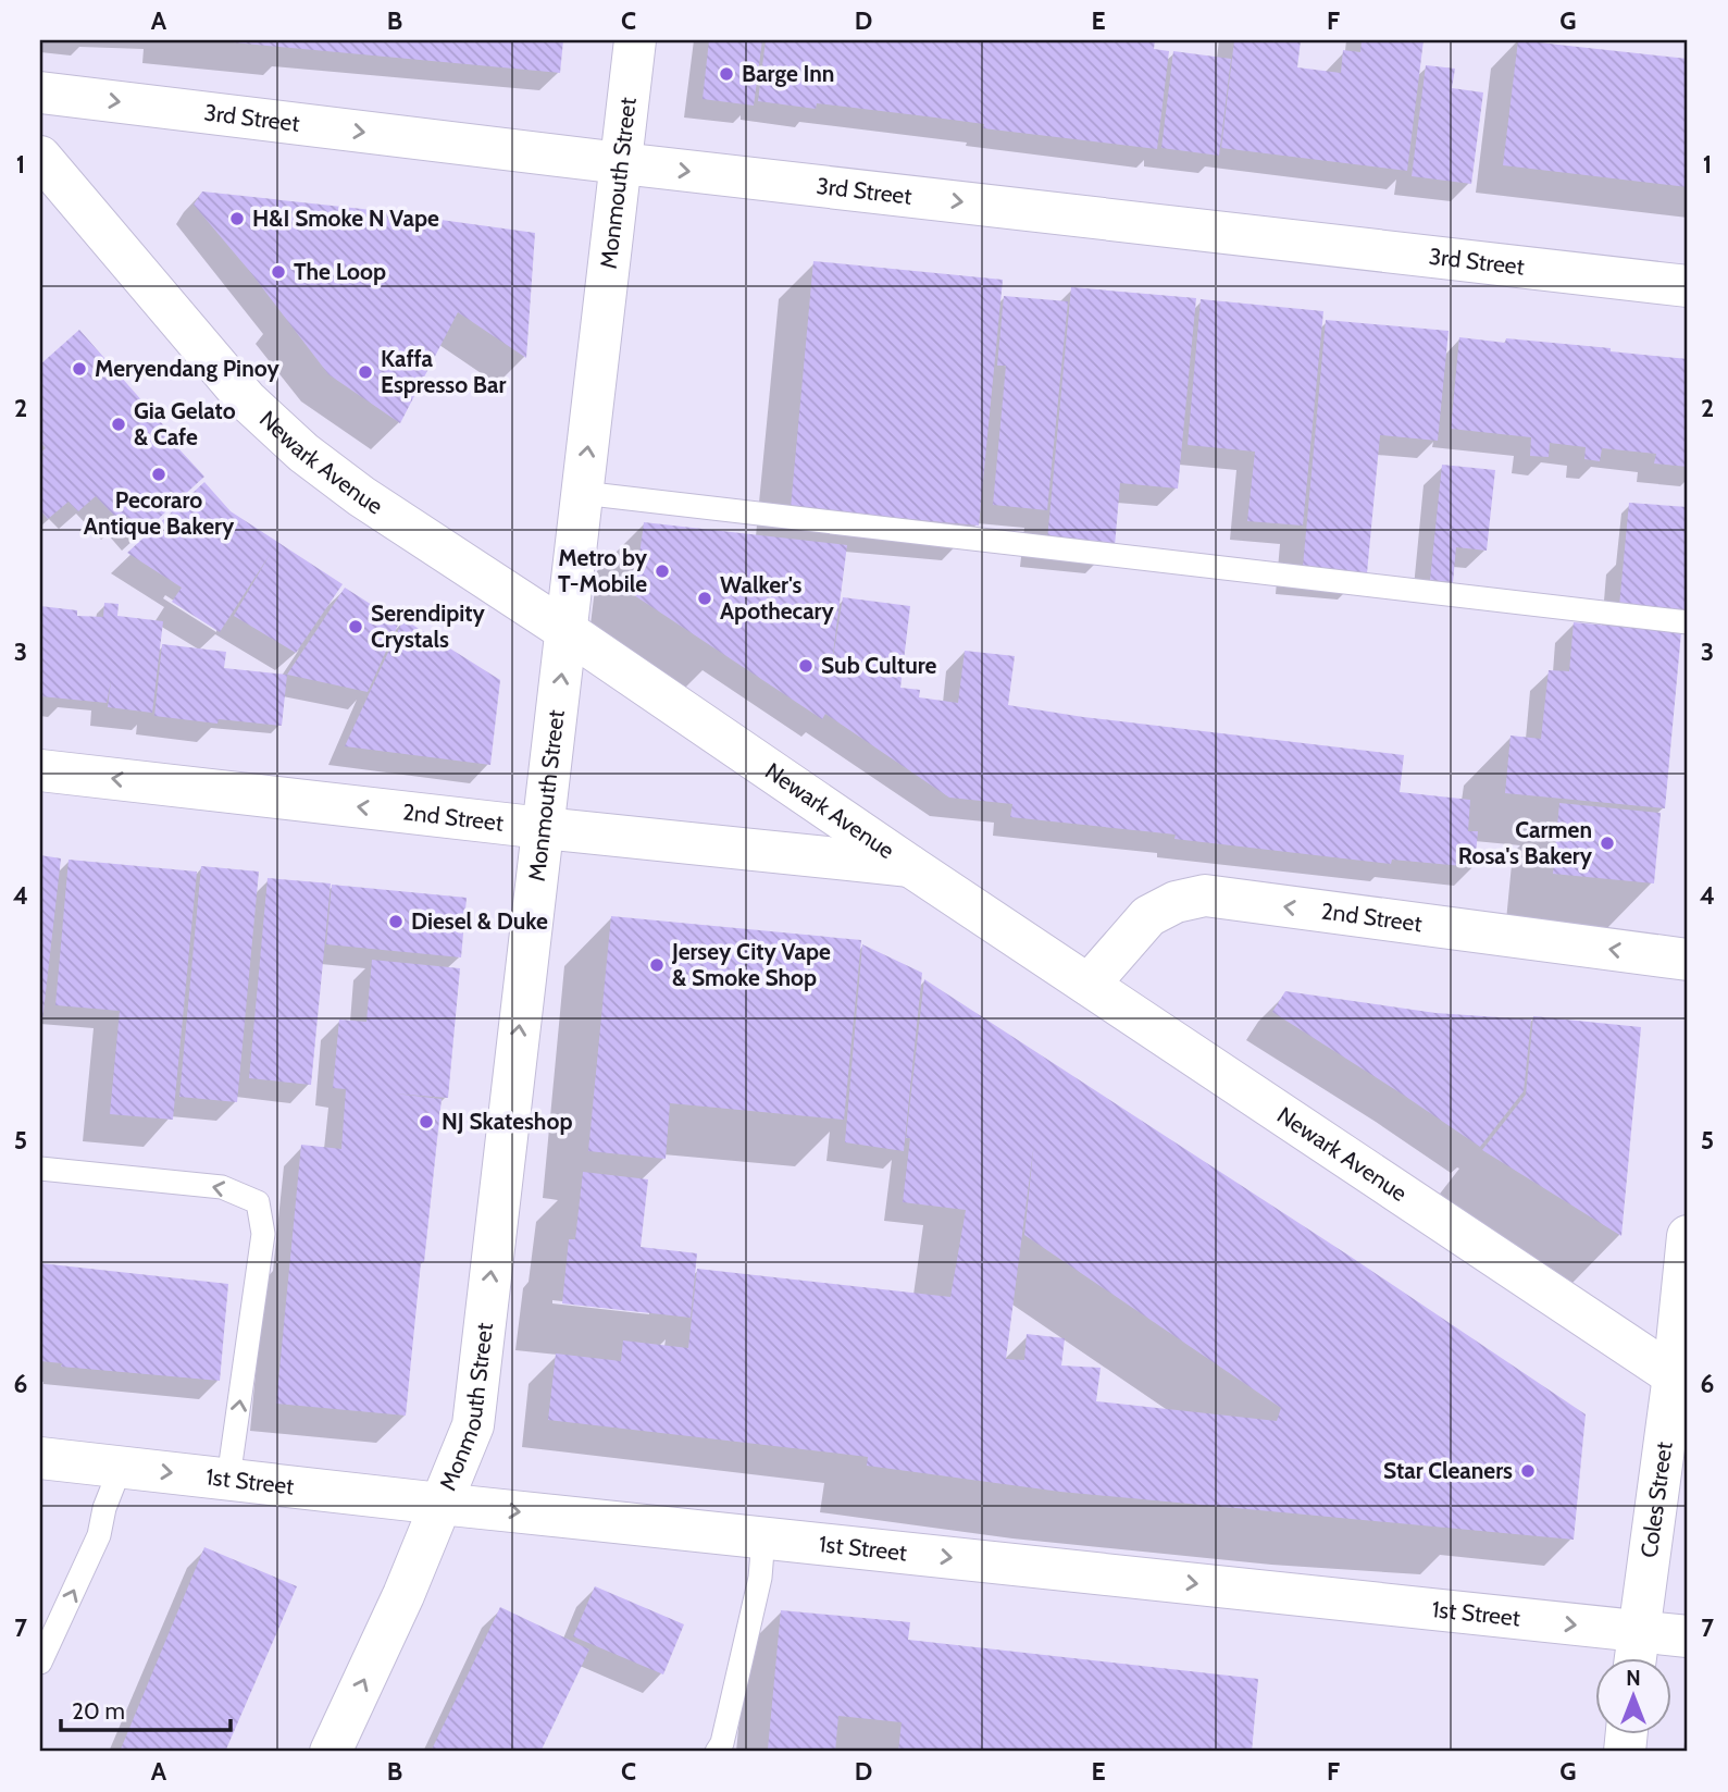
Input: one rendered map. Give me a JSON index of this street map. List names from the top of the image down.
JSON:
{
  "streets": {
    "street": [
      "3rd Street",
      "Monmouth Street",
      "Newark Avenue",
      "2nd Street",
      "1st Street",
      "Coles Street"
    ]
  },
  "crossings": [
    ["3rd Street", "Monmouth Street"],
    ["Monmouth Street", "Newark Avenue"],
    ["Monmouth Street", "2nd Street"],
    ["Monmouth Street", "1st Street"],
    ["Newark Avenue", "2nd Street"],
    ["Newark Avenue", "Coles Street"],
    ["1st Street", "Coles Street"]
  ],
  "one_way": [
    "3rd Street",
    "Monmouth Street",
    "2nd Street",
    "1st Street"
  ],
  "places": [
    "Barge Inn",
    "H&I Smoke N Vape",
    "The Loop",
    "Meryendang Pinoy",
    "Kaffa Espresso Bar",
    "Gia Gelato & Cafe",
    "Pecoraro Antique Bakery",
    "Metro by T-Mobile",
    "Walker's Apothecary",
    "Serendipity Crystals",
    "Sub Culture",
    "Carmen Rosa's Bakery",
    "Diesel & Duke",
    "Jersey City Vape & Smoke Shop",
    "NJ Skateshop",
    "Star Cleaners"
  ],
  "scale_bar": "20 m",
  "north": "top",
  "grid": {
    "columns": [
      "A",
      "B",
      "C",
      "D",
      "E",
      "F",
      "G"
    ],
    "rows": [
      "1",
      "2",
      "3",
      "4",
      "5",
      "6",
      "7"
    ]
  }
}
